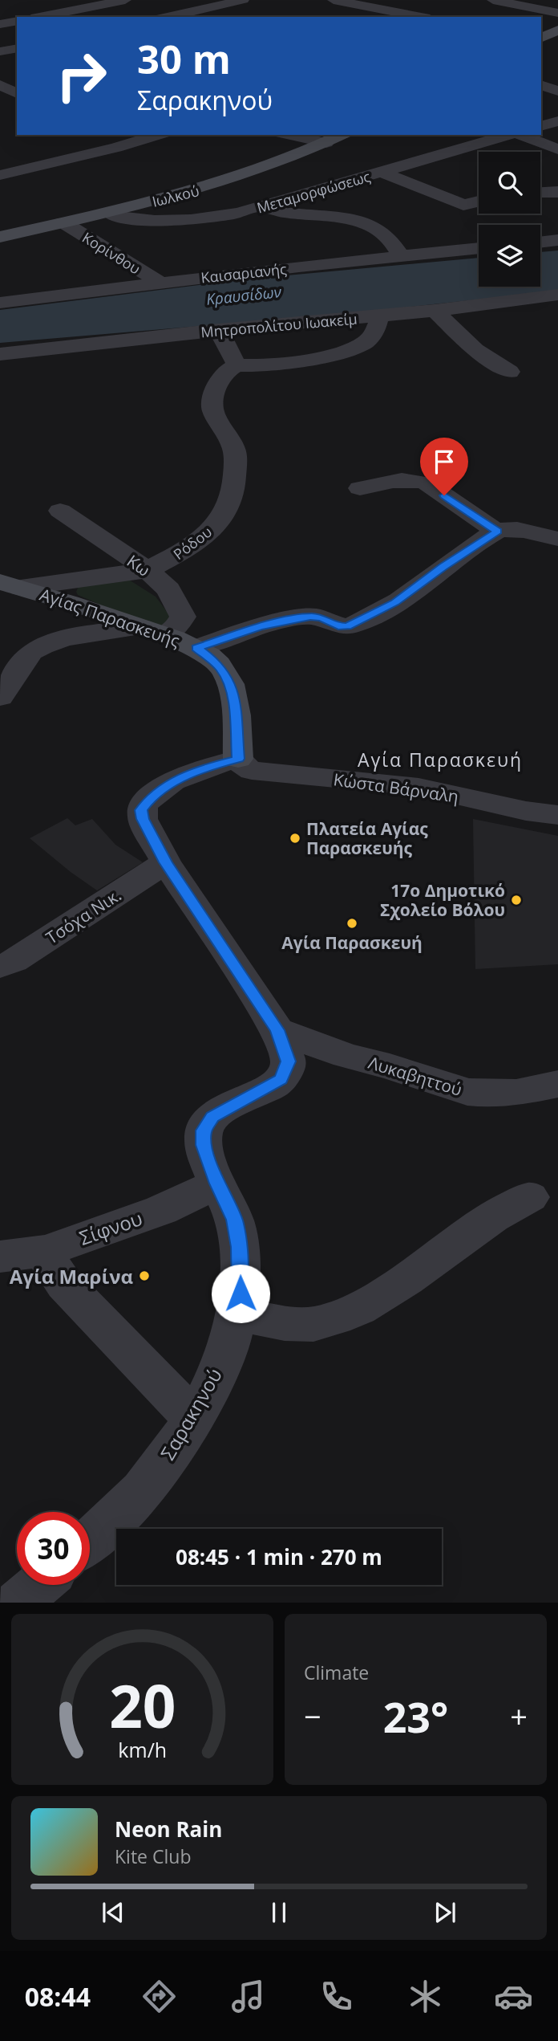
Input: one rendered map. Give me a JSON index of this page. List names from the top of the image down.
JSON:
{
  "streets": {
    "main road": ["Ιωλκού", "Αγίας Παρασκευής"],
    "street": [
      "Μεταμορφώσεως",
      "Κορίνθου",
      "Καισαριανής",
      "Μητροπολίτου Ιωακείμ",
      "Ρόδου",
      "Κω",
      "Κώστα Βάρναλη",
      "Τσόχα Νικ.",
      "Λυκαβηττού",
      "Σίφνου",
      "Σαρακηνού"
    ]
  },
  "crossings": [
    ["Μεταμορφώσεως", "Ιωλκού"],
    ["Ιωλκού", "Κορίνθου"],
    ["Κορίνθου", "Καισαριανής"],
    ["Ρόδου", "Κω"],
    ["Ρόδου", "Αγίας Παρασκευής"],
    ["Κω", "Αγίας Παρασκευής"],
    ["Αγίας Παρασκευής", "Κώστα Βάρναλη"],
    ["Αγίας Παρασκευής", "Σαρακηνού"],
    ["Κώστα Βάρναλη", "Σαρακηνού"],
    ["Τσόχα Νικ.", "Σαρακηνού"],
    ["Λυκαβηττού", "Σαρακηνού"],
    ["Σίφνου", "Σαρακηνού"]
  ],
  "districts": ["Αγία Παρασκευή"],
  "water": ["Κραυσίδων"],
  "places": [
    "Πλατεία Αγίας Παρασκευής",
    "17ο Δημοτικό Σχολείο Βόλου",
    "Αγία Παρασκευή",
    "Αγία Μαρίνα"
  ],
  "page": {
    "turn": ["30 m", "Σαρακηνού"],
    "limit": "30",
    "trip": "08:45 · 1 min · 270 m",
    "tile": "Climate",
    "heat": ["−", "23°", "+"],
    "song": ["Neon Rain", "Kite Club"],
    "tabs": "08:44",
    "gauge": ["20", "km/h"]
  }
}
